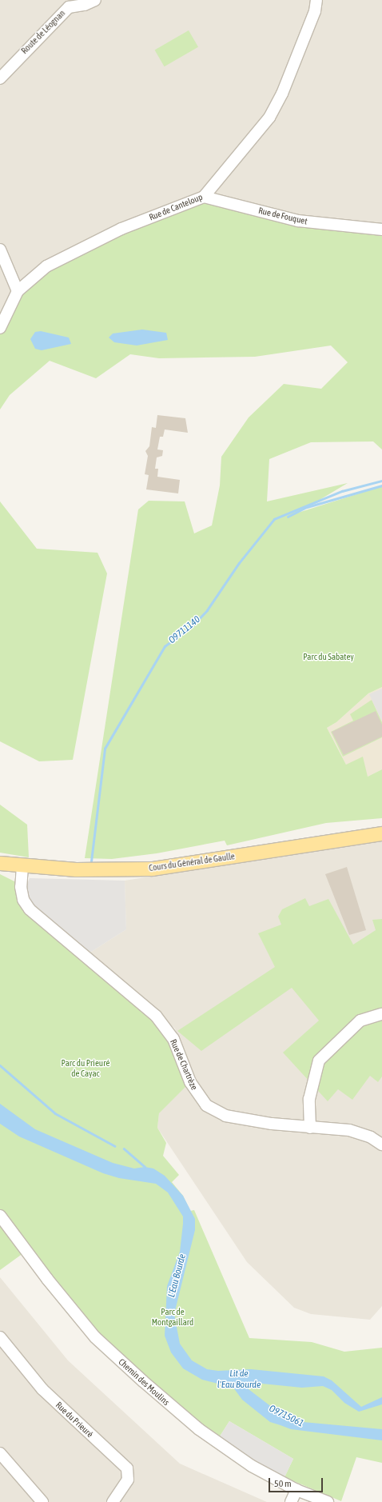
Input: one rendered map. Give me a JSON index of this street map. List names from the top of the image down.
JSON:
{
  "streets": {
    "main road": ["Cours du Général de Gaulle"],
    "street": [
      "Route de Léognan",
      "Rue de Canteloup",
      "Rue de Fouquet",
      "Rue de Chartrèze",
      "Chemin des Moulins",
      "Rue du Prieuré"
    ]
  },
  "crossings": [
    ["Rue de Canteloup", "Rue de Fouquet"],
    ["Cours du Général de Gaulle", "Rue de Chartrèze"]
  ],
  "water": [
    "O9711140",
    "L'Eau Bourde",
    "Lit de l'Eau Bourde",
    "O9715061"
  ],
  "parks": ["Parc du Sabatey", "Parc du Prieuré de Cayac", "Parc de Montgaillard"],
  "scale_bar": "50 m"
}
